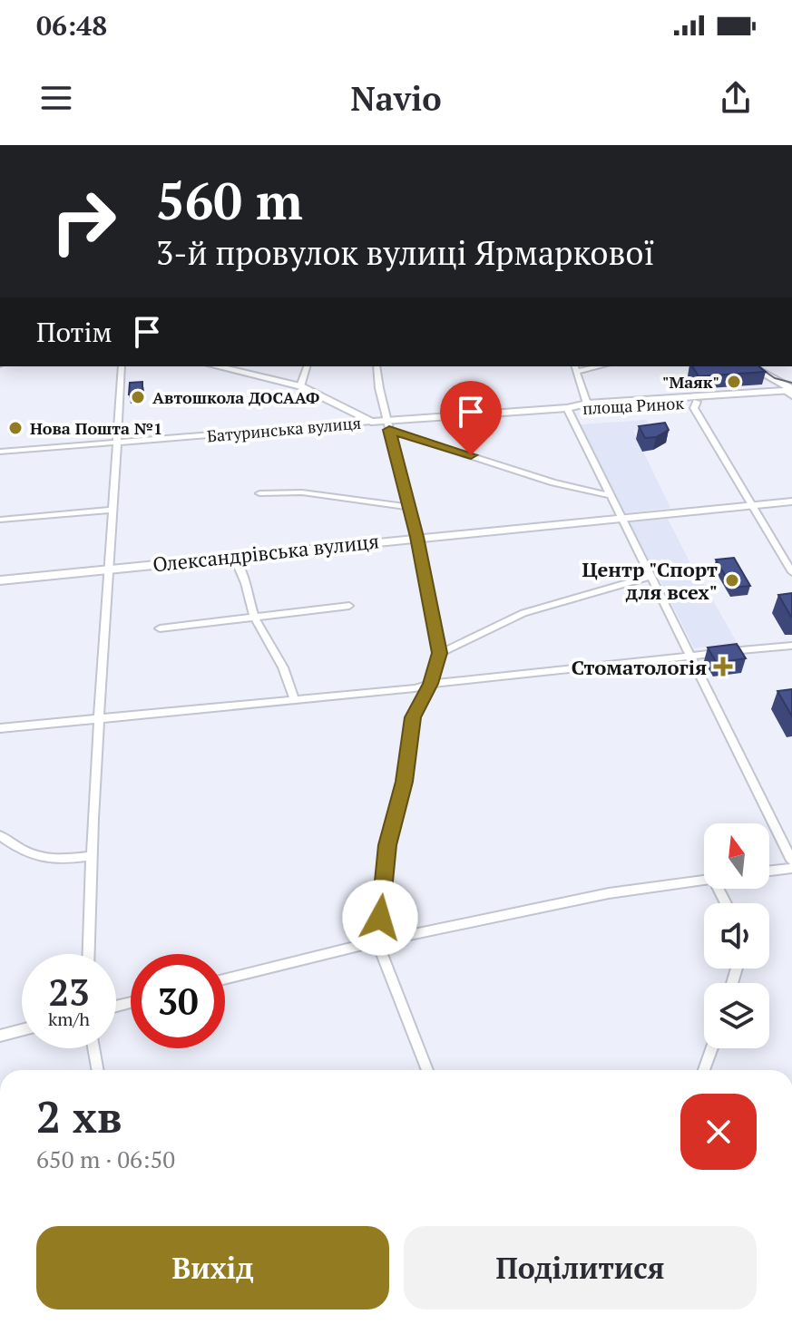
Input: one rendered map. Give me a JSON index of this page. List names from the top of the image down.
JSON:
{
  "streets": {
    "main road": ["площа Ринок", "Батуринська вулиця", "Олександрівська вулиця"]
  },
  "crossings": [
    ["площа Ринок", "Батуринська вулиця"]
  ],
  "places": {
    "other": [
      "\"Маяк\"",
      "Автошкола ДОСААФ",
      "Нова Пошта №1",
      "Центр \"Спорт для всех\""
    ],
    "health": ["Стоматологія"]
  },
  "north": "top",
  "page": {
    "status": "06:48",
    "header": "Navio",
    "turn": ["560 m", "3-й провулок вулиці Ярмаркової"],
    "then": "Потім",
    "speed": "23 km/h",
    "limit": "30",
    "heading": ["2 хв", "650 m · 06:50"],
    "buttons": ["Вихід", "Поділитися"]
  }
}
